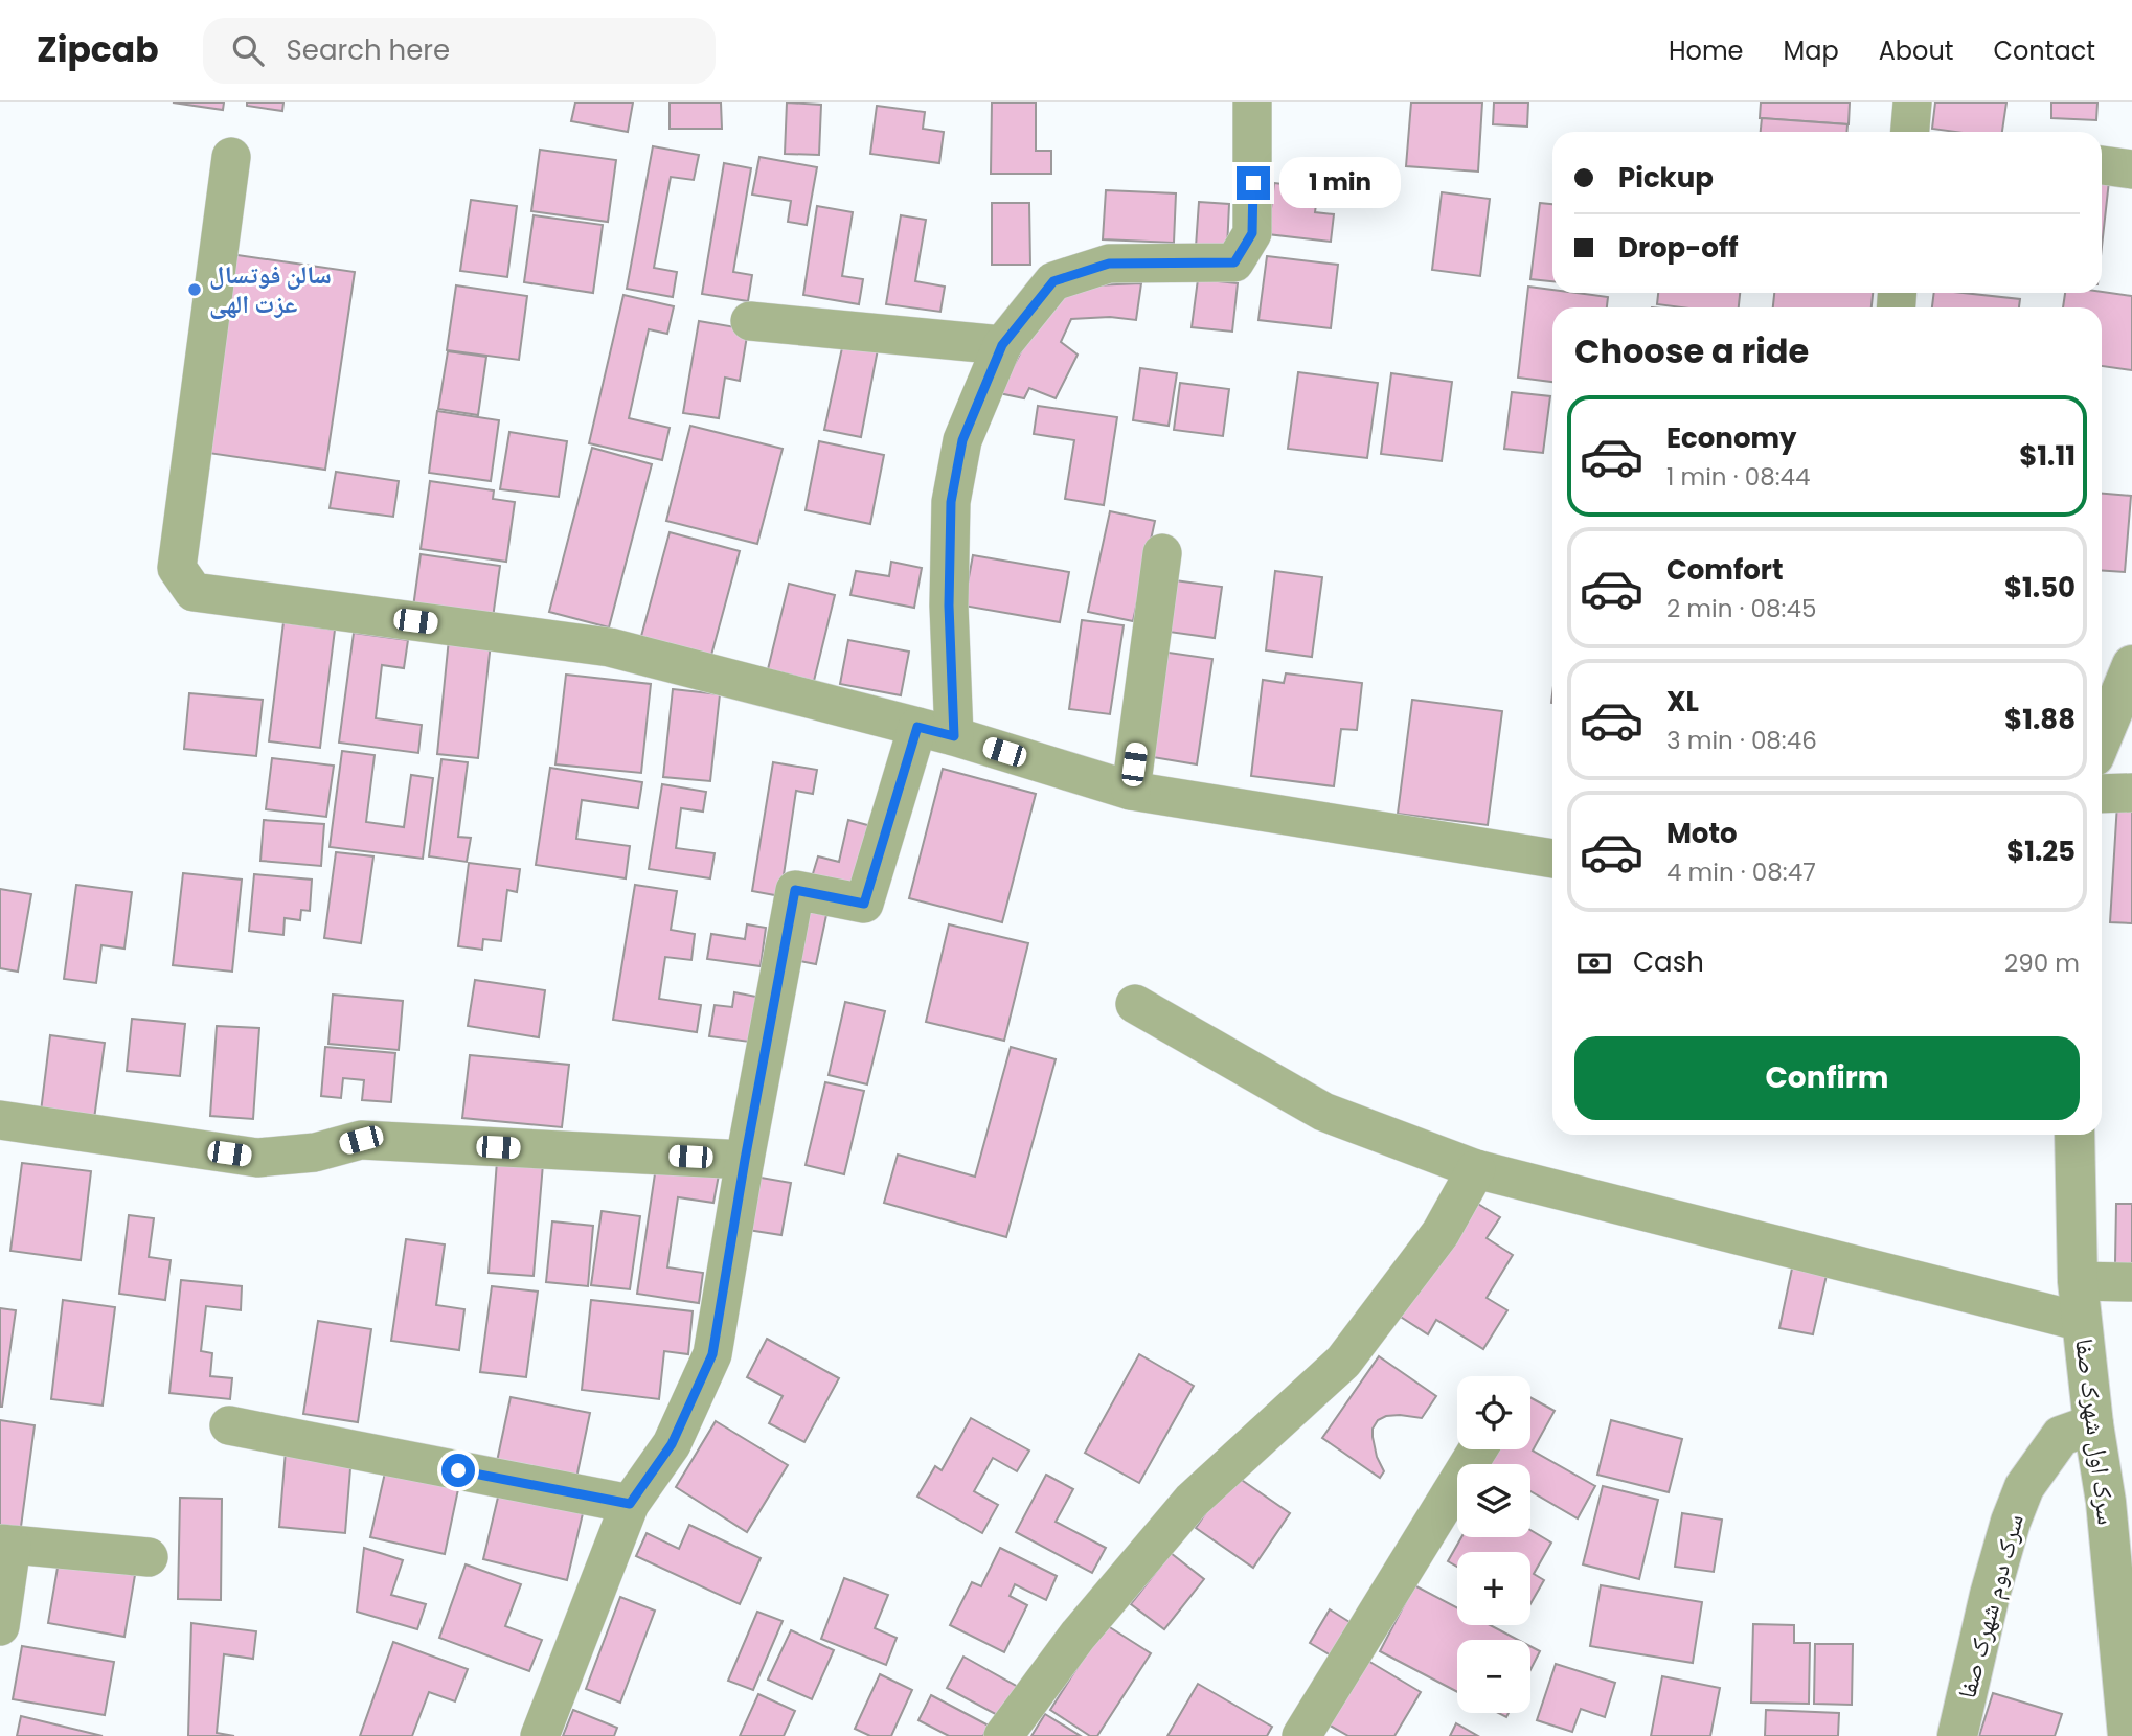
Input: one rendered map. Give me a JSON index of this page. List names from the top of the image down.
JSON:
{
  "streets": {
    "street": ["سرک اول شهرک صفا", "سرک دوم شهرک صفا"]
  },
  "crossings": [
    ["سرک اول شهرک صفا", "سرک دوم شهرک صفا"]
  ],
  "places": ["سالن فوتسال عزت الهی"],
  "page": {
    "header": "Zipcab",
    "search": "Search here",
    "nav": [
      "Home",
      "Map",
      "About",
      "Contact"
    ],
    "banner": ["Pickup", "Drop-off"],
    "bubble": "1 min",
    "heading": "Choose a ride",
    "list": [
      {
        "name": "Economy",
        "note": "1 min · 08:44",
        "value": "$1.11"
      },
      {
        "name": "Comfort",
        "note": "2 min · 08:45",
        "value": "$1.50"
      },
      {
        "name": "XL",
        "note": "3 min · 08:46",
        "value": "$1.88"
      },
      {
        "name": "Moto",
        "note": "4 min · 08:47",
        "value": "$1.25"
      }
    ],
    "pay": ["Cash", "290 m"],
    "buttons": "Confirm",
    "map_buttons": ["+", "−"]
  }
}
